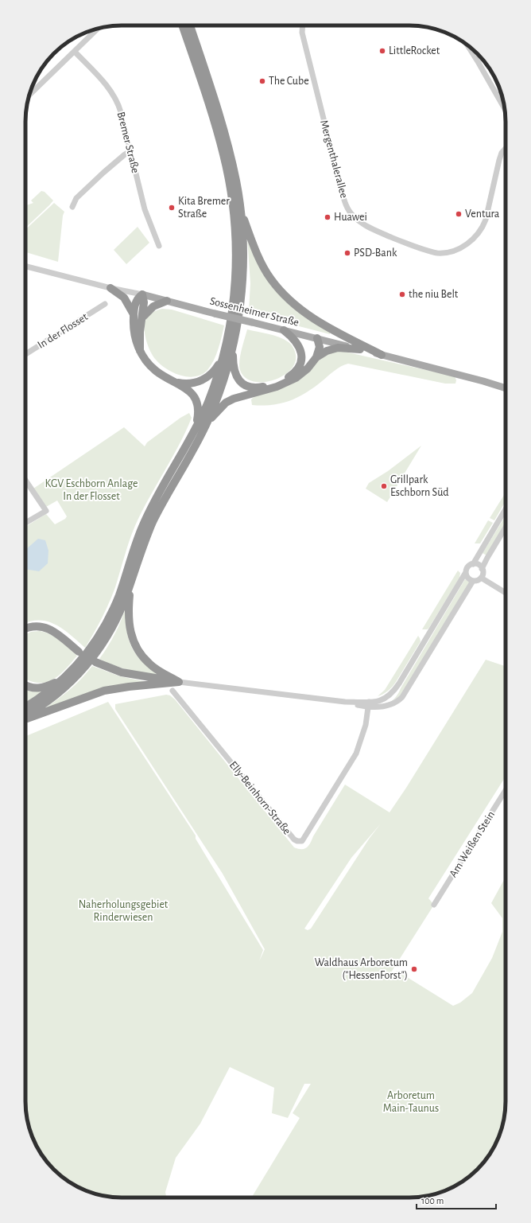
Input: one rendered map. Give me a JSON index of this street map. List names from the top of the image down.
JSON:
{
  "streets": {
    "main road": ["Sossenheimer Straße"],
    "street": [
      "Bremer Straße",
      "Mergenthalerallee",
      "In der Flosset",
      "Elly-Beinhorn-Straße",
      "Am Weißen Stein"
    ]
  },
  "parks": ["KGV Eschborn Anlage In der Flosset", "Naherholungsgebiet Rinderwiesen", "Arboretum Main-Taunus"],
  "places": [
    "LittleRocket",
    "The Cube",
    "Kita Bremer Straße",
    "Ventura",
    "Huawei",
    "PSD-Bank",
    "the niu Belt",
    "Grillpark Eschborn Süd",
    "Waldhaus Arboretum (\"HessenForst\")"
  ],
  "scale_bar": "100 m"
}
